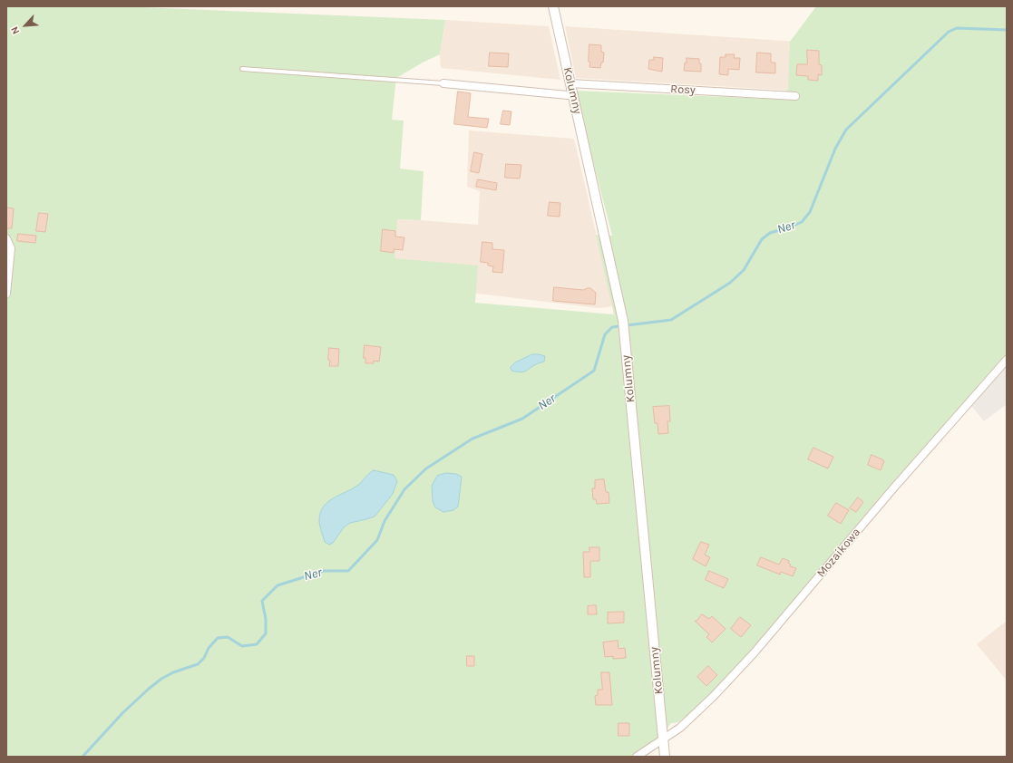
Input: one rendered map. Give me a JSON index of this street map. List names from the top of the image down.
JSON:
{
  "streets": {
    "street": ["Rosy", "Kolumny", "Mozaikowa"]
  },
  "crossings": [
    ["Rosy", "Kolumny"],
    ["Kolumny", "Mozaikowa"]
  ],
  "water": ["Ner"],
  "north": "bottom left"
}
